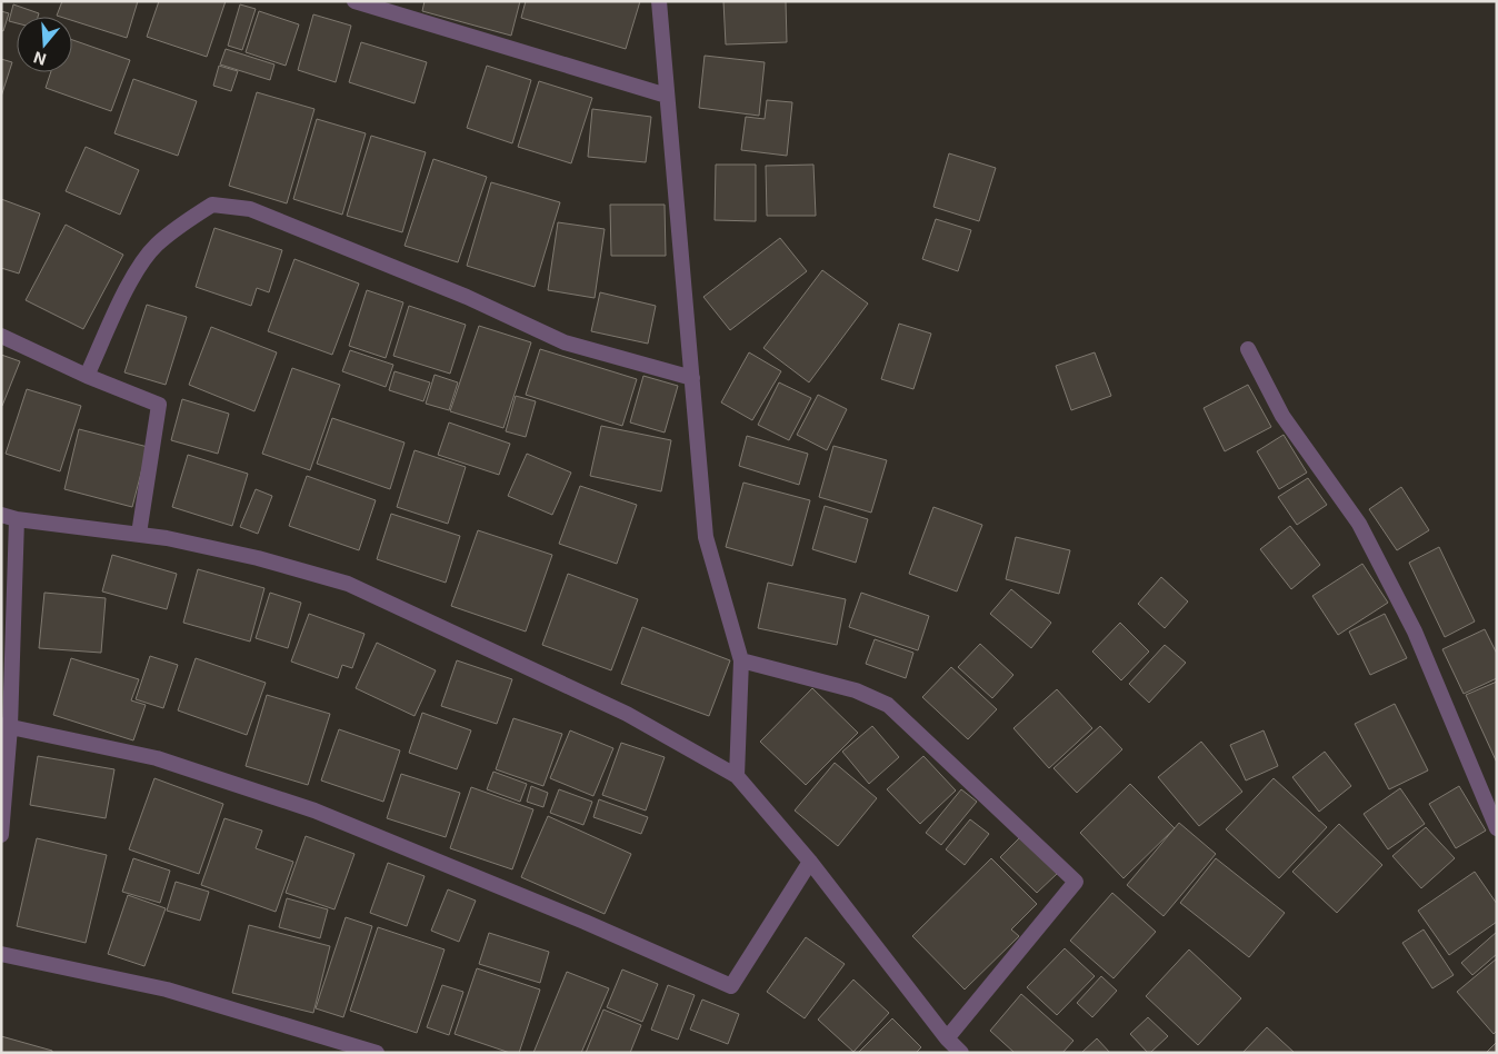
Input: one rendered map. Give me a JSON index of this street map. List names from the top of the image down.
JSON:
{
  "north": "bottom"
}
